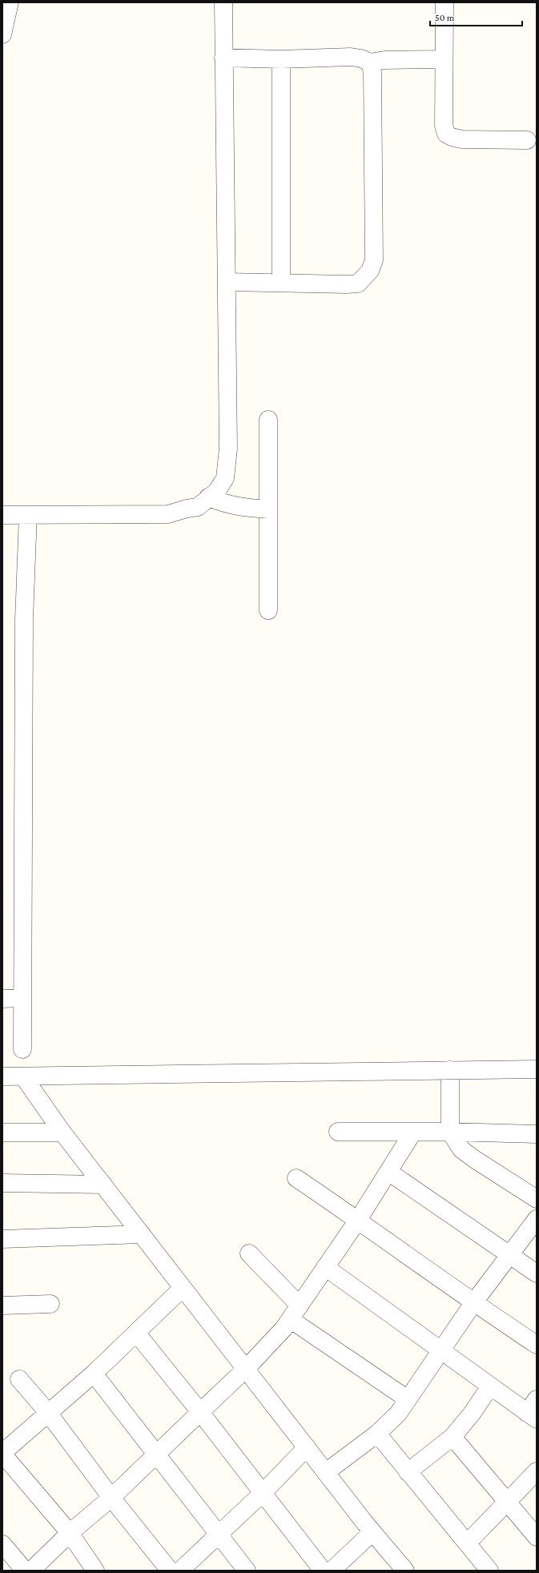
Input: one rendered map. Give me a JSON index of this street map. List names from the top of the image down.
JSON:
{
  "scale_bar": "50 m"
}
